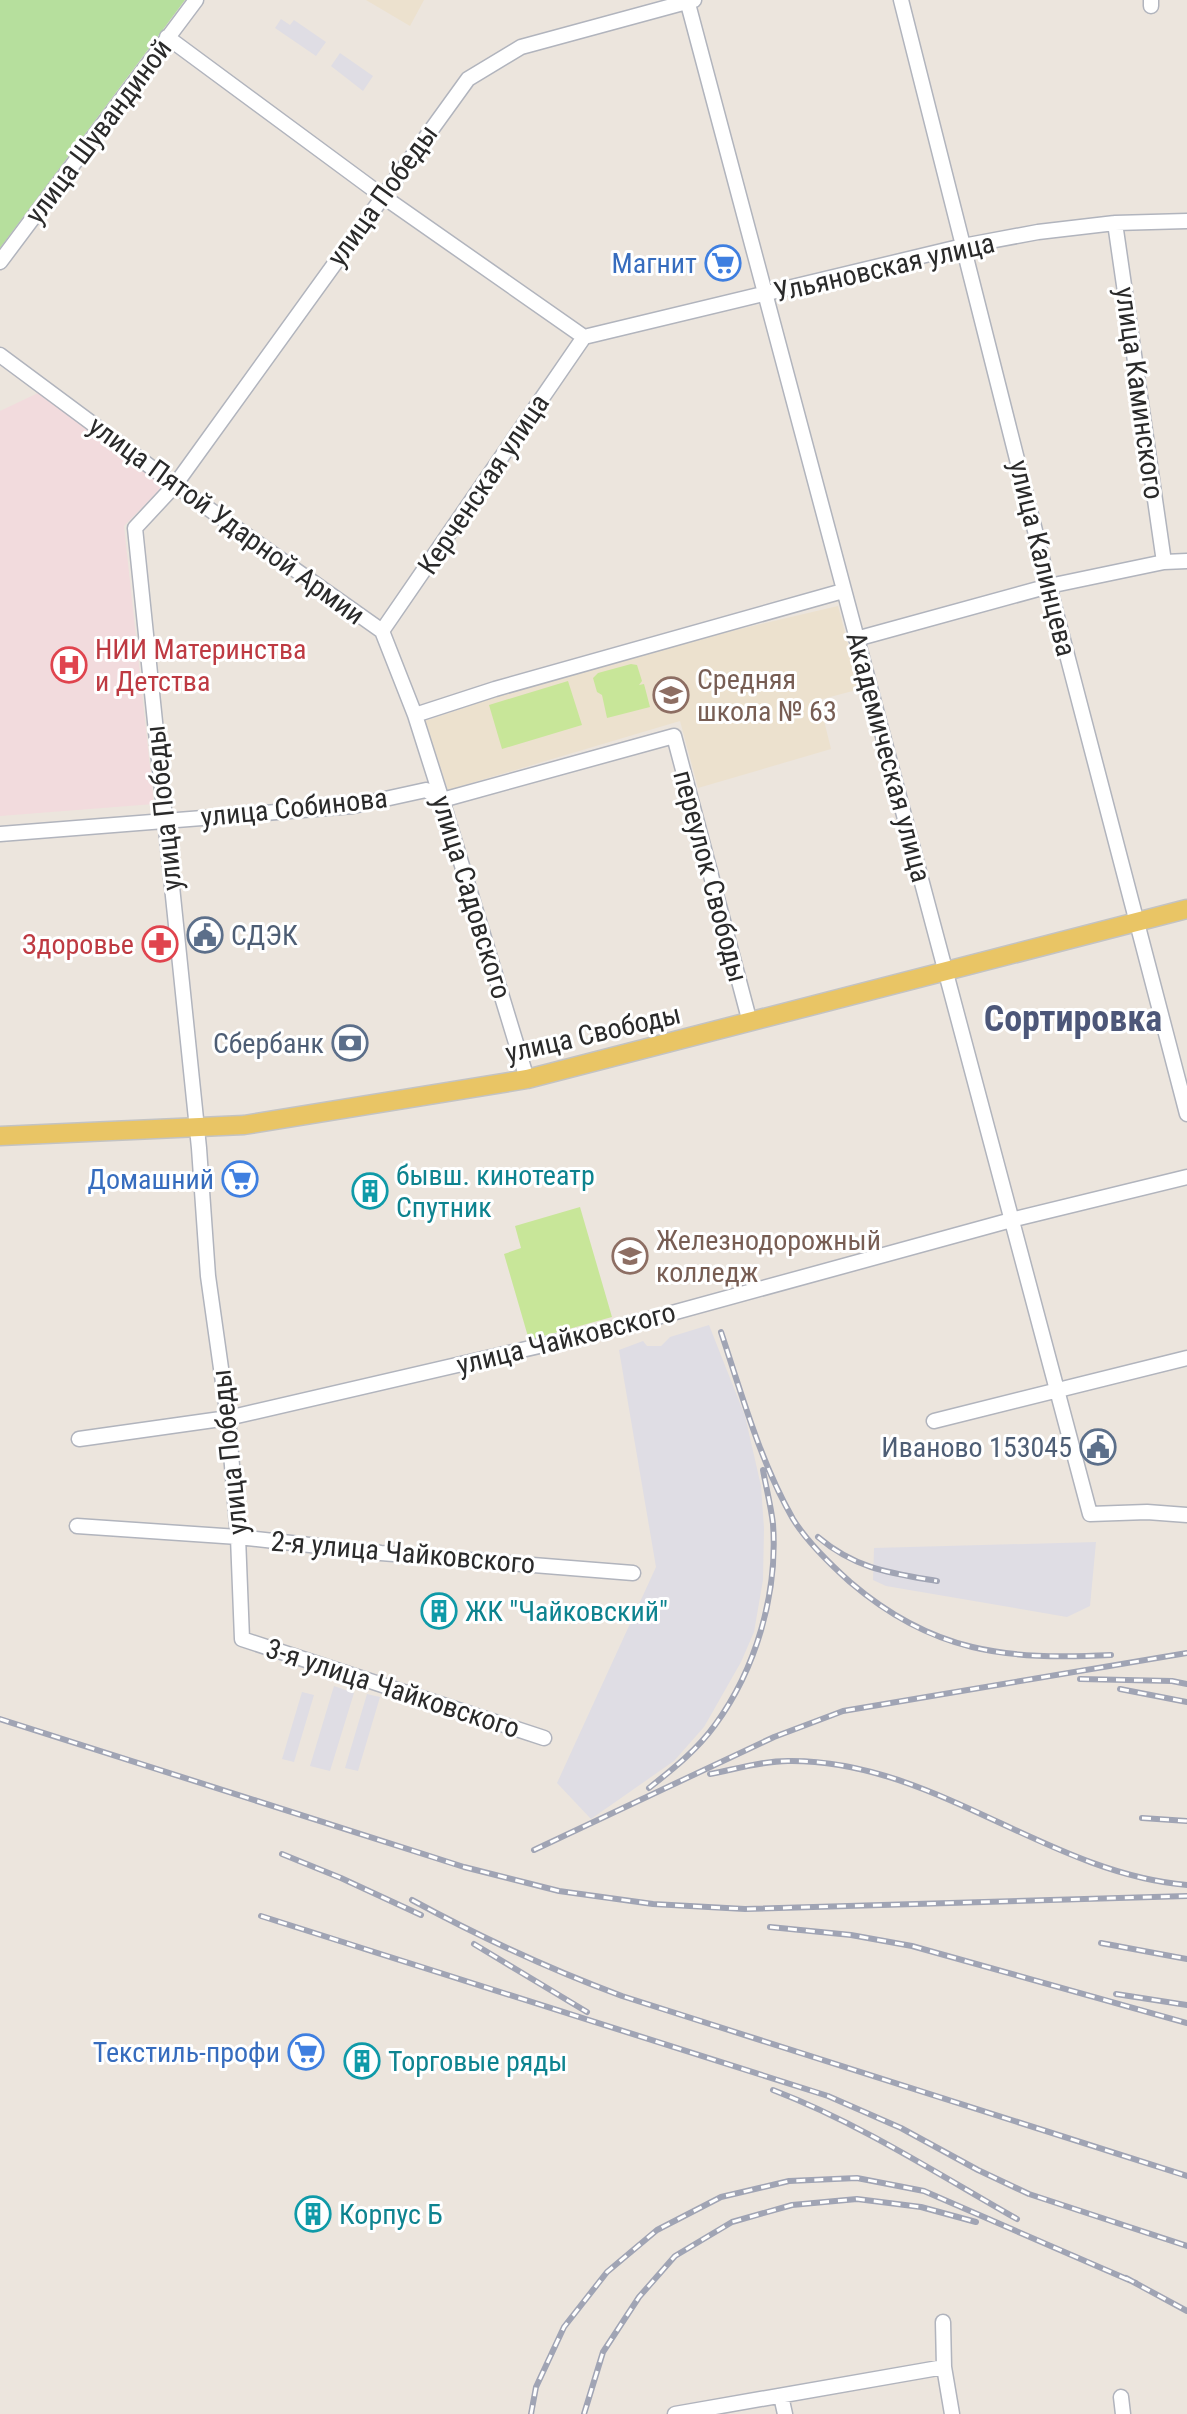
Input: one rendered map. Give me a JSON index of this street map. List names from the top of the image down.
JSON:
{
  "streets": {
    "main road": ["улица Свободы"],
    "street": [
      "улица Шувандиной",
      "улица Победы",
      "Ульяновская улица",
      "улица Каминского",
      "Керченская улица",
      "улица Пятой Ударной Армии",
      "улица Калинцева",
      "Академическая улица",
      "улица Собинова",
      "переулок Свободы",
      "улица Садовского",
      "улица Чайковского",
      "2-я улица Чайковского",
      "3-я улица Чайковского"
    ]
  },
  "crossings": [
    ["улица Победы", "улица Пятой Ударной Армии"],
    ["улица Победы", "Академическая улица"],
    ["улица Победы", "улица Собинова"],
    ["улица Победы", "улица Свободы"],
    ["улица Победы", "улица Чайковского"],
    ["улица Победы", "2-я улица Чайковского"],
    ["улица Победы", "3-я улица Чайковского"],
    ["Ульяновская улица", "улица Каминского"],
    ["Ульяновская улица", "Керченская улица"],
    ["Ульяновская улица", "улица Калинцева"],
    ["Ульяновская улица", "Академическая улица"],
    ["Керченская улица", "улица Пятой Ударной Армии"],
    ["улица Пятой Ударной Армии", "улица Садовского"],
    ["улица Калинцева", "улица Свободы"],
    ["Академическая улица", "улица Свободы"],
    ["Академическая улица", "улица Чайковского"],
    ["улица Собинова", "переулок Свободы"],
    ["улица Собинова", "улица Садовского"],
    ["переулок Свободы", "улица Свободы"],
    ["улица Садовского", "улица Свободы"]
  ],
  "districts": ["Сортировка"],
  "places": {
    "supermarket": ["Магнит", "Домашний", "Текстиль-профи"],
    "hospital": ["НИИ Материнства и Детства"],
    "school or university": ["Средняя школа № 63", "Железнодорожный колледж"],
    "public building": ["СДЭК", "Иваново 153045"],
    "pharmacy": ["Здоровье"],
    "bank": ["Сбербанк"],
    "building": [
      "бывш. кинотеатр Спутник",
      "ЖК \"Чайковский\"",
      "Торговые ряды",
      "Корпус Б"
    ]
  }
}
